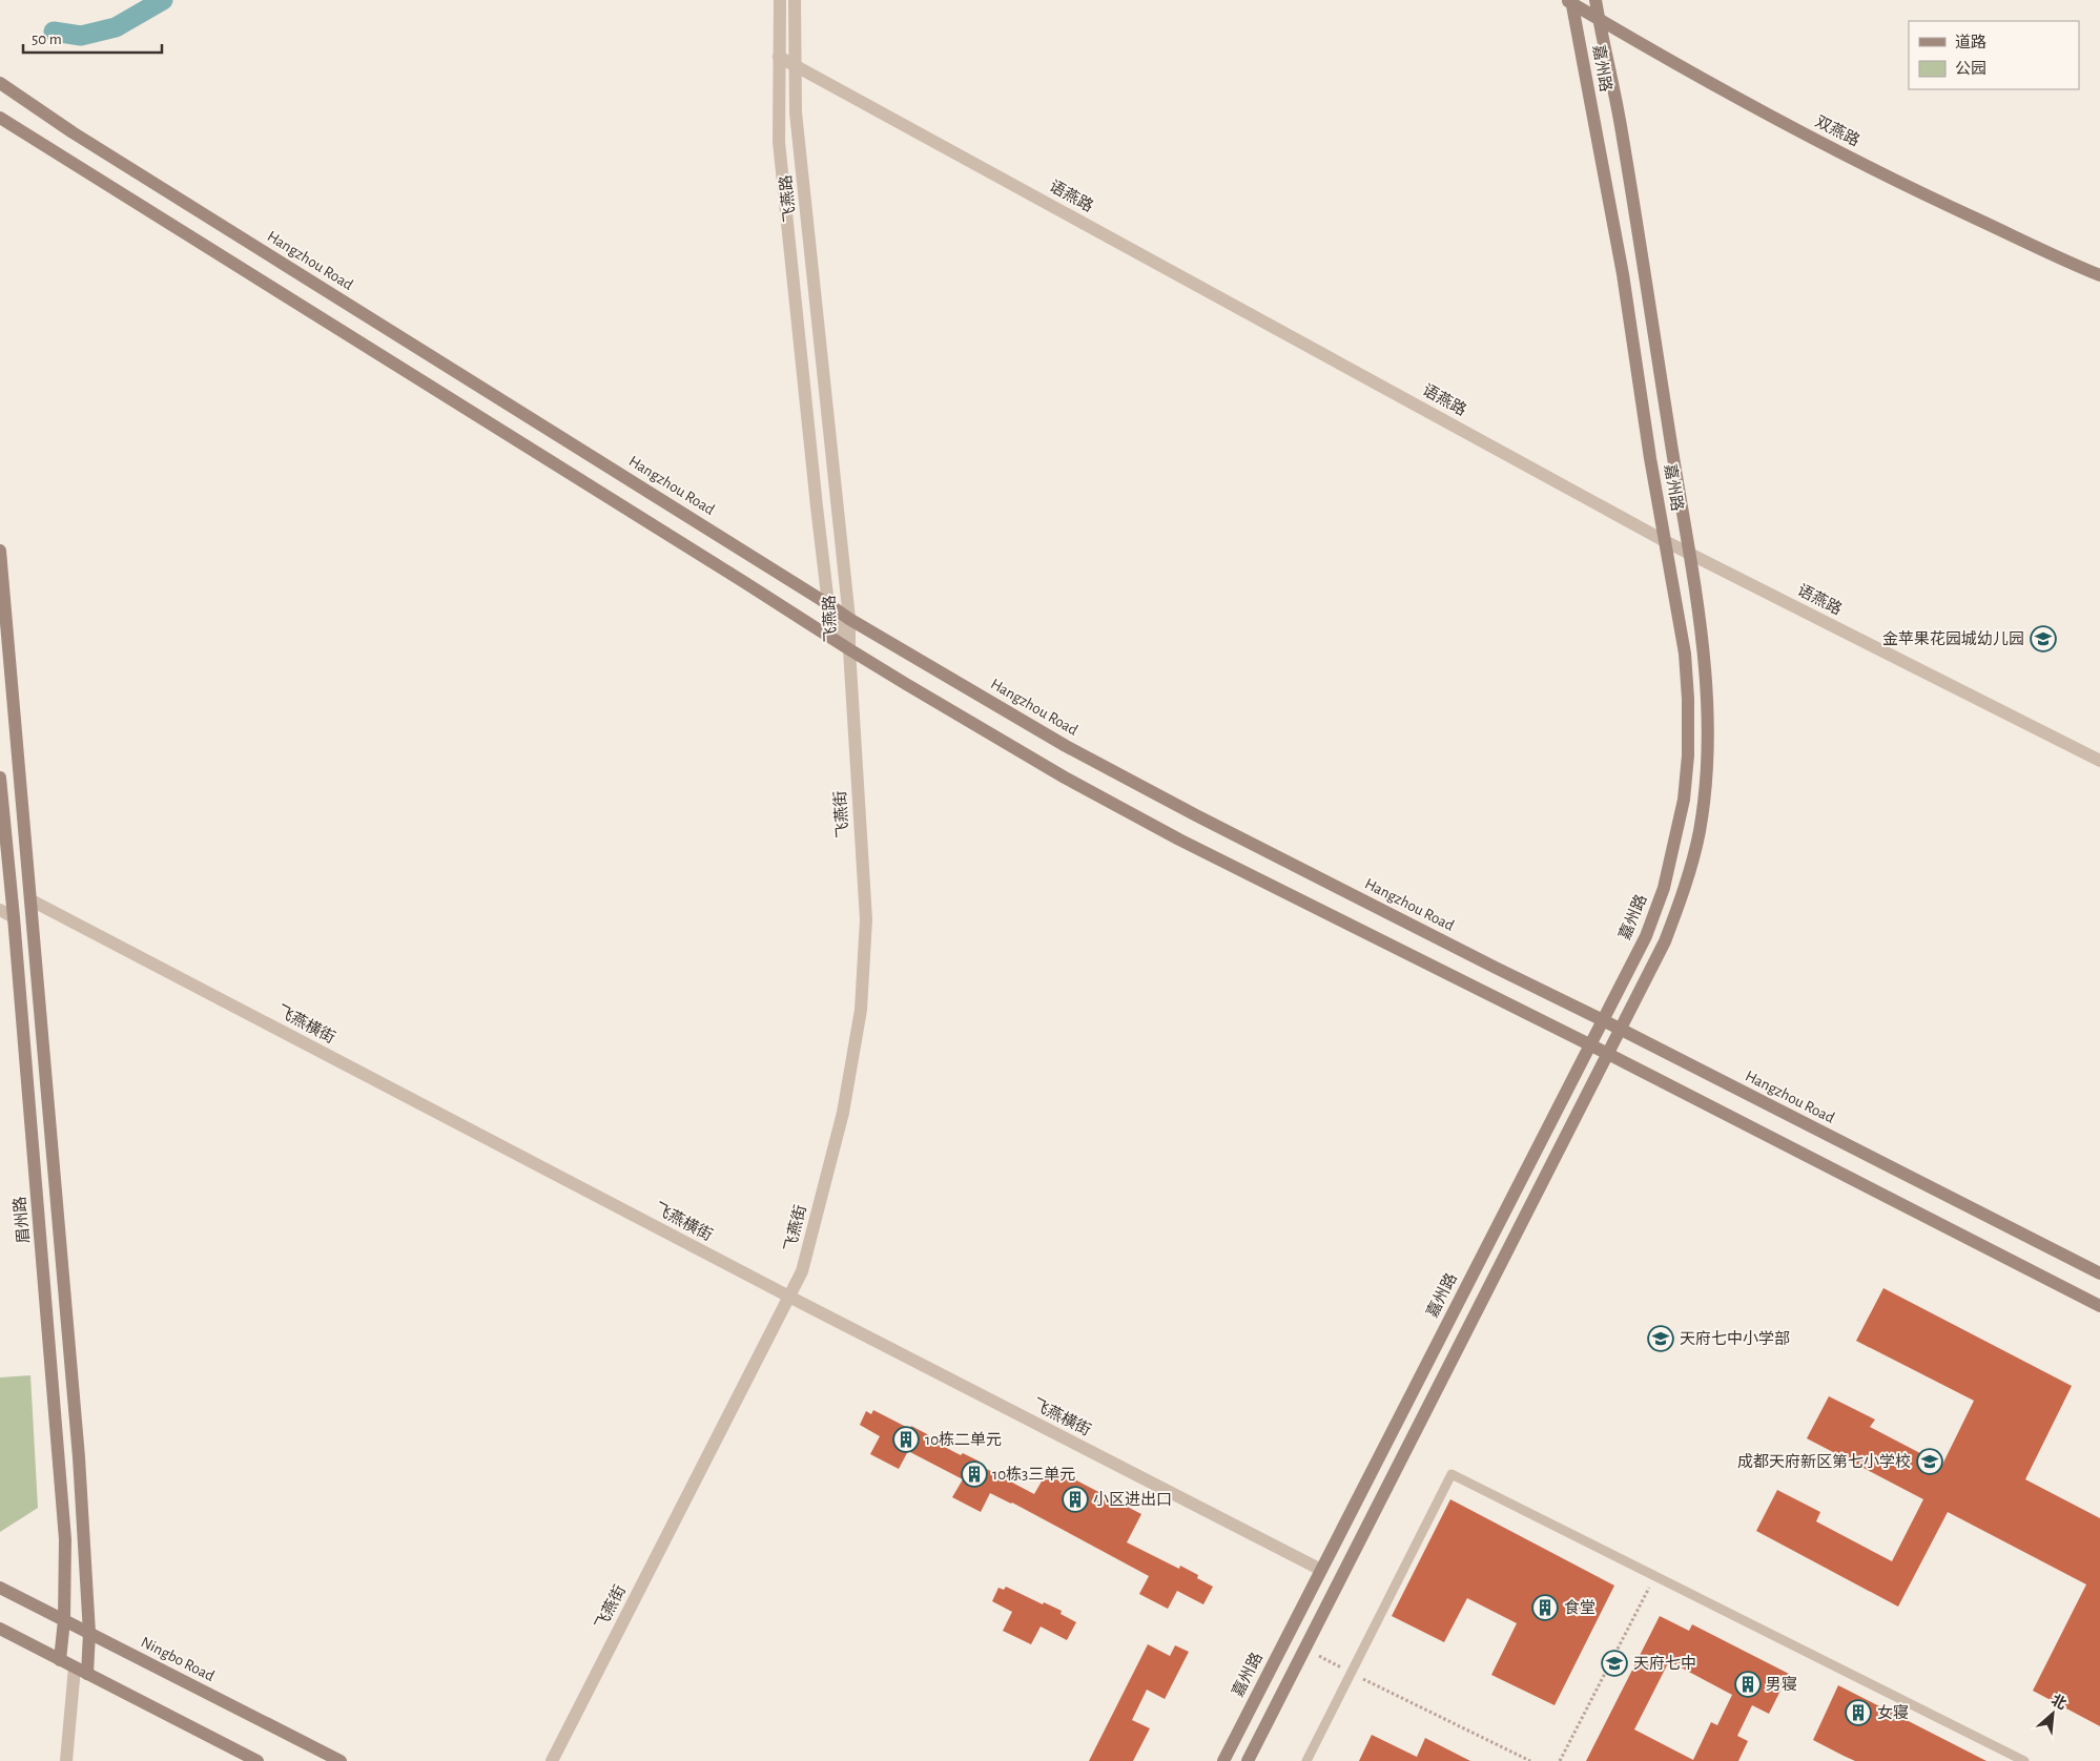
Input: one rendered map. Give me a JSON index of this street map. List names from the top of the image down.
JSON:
{
  "streets": {
    "main road": [
      "嘉州路",
      "双燕路",
      "Hangzhou Road",
      "眉州路",
      "Ningbo Road"
    ],
    "street": [
      "语燕路",
      "飞燕路",
      "飞燕街",
      "飞燕横街"
    ]
  },
  "crossings": [
    ["嘉州路", "双燕路"],
    ["嘉州路", "语燕路"],
    ["嘉州路", "Hangzhou Road"],
    ["嘉州路", "飞燕横街"],
    ["语燕路", "飞燕路"],
    ["飞燕路", "Hangzhou Road"],
    ["飞燕路", "飞燕街"],
    ["飞燕街", "飞燕横街"],
    ["眉州路", "Ningbo Road"]
  ],
  "places": {
    "school or university": [
      "金苹果花园城幼儿园",
      "天府七中小学部",
      "成都天府新区第七小学校",
      "天府七中"
    ],
    "building": [
      "10栋二单元",
      "10栋3三单元",
      "小区进出口",
      "食堂",
      "男寝",
      "女寝"
    ]
  },
  "legend": ["道路", "公园"],
  "scale_bar": "50 m",
  "north": "top right"
}
